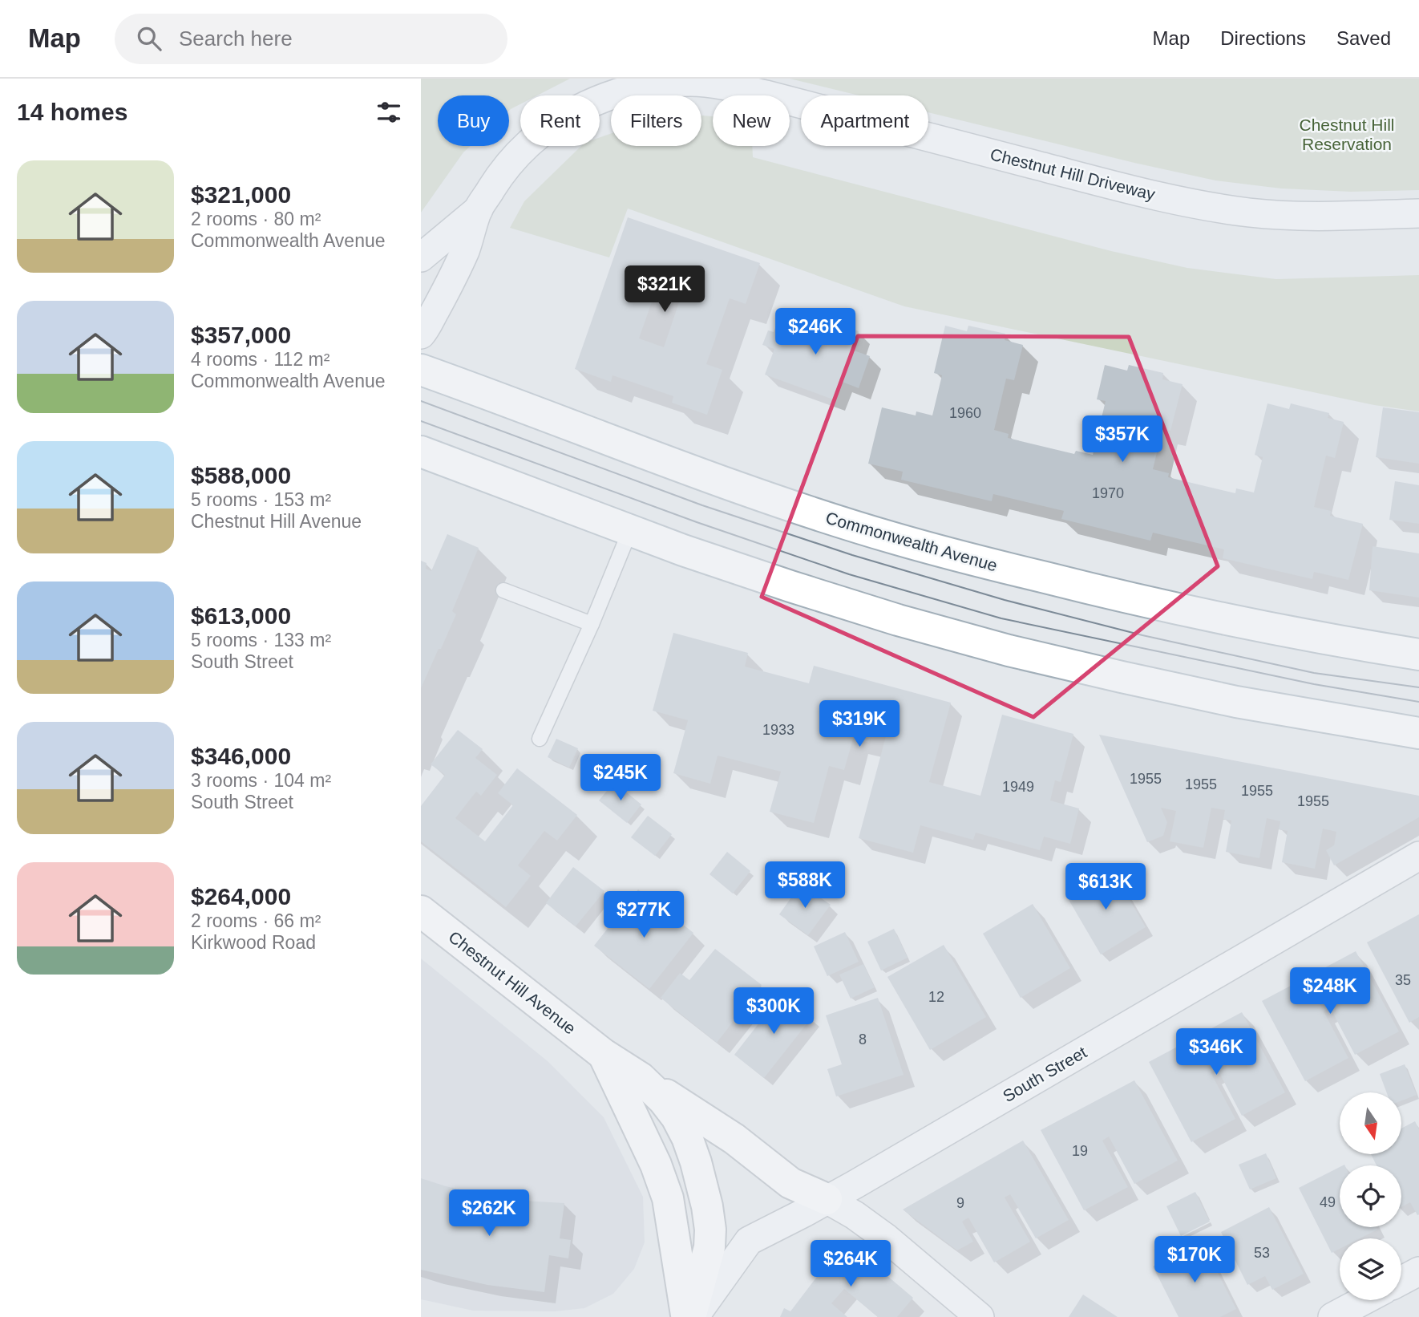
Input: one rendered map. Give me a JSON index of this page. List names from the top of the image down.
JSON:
{
  "streets": {
    "main road": ["Commonwealth Avenue", "Chestnut Hill Avenue"],
    "street": ["Chestnut Hill Driveway", "South Street"]
  },
  "crossings": [
    ["Chestnut Hill Avenue", "South Street"]
  ],
  "parks": ["Chestnut Hill Reservation"],
  "house_numbers": [
    "1960",
    "1970",
    "1933",
    "1955",
    "1955",
    "1949",
    "1955",
    "1955",
    "35",
    "12",
    "8",
    "19",
    "49",
    "9",
    "53"
  ],
  "north": "bottom",
  "page": {
    "header": "Map",
    "search": "Search here",
    "nav": ["Map", "Directions", "Saved"],
    "heading": "14 homes",
    "chip": [
      "Buy",
      "Rent",
      "Filters",
      "New",
      "Apartment"
    ],
    "list": [
      {
        "name": "$321,000",
        "note": "2 rooms · 80 m² · Commonwealth Avenue"
      },
      {
        "name": "$357,000",
        "note": "4 rooms · 112 m² · Commonwealth Avenue"
      },
      {
        "name": "$588,000",
        "note": "5 rooms · 153 m² · Chestnut Hill Avenue"
      },
      {
        "name": "$613,000",
        "note": "5 rooms · 133 m² · South Street"
      },
      {
        "name": "$346,000",
        "note": "3 rooms · 104 m² · South Street"
      },
      {
        "name": "$264,000",
        "note": "2 rooms · 66 m² · Kirkwood Road"
      }
    ],
    "price": [
      "$321K",
      "$246K",
      "$357K",
      "$319K",
      "$245K",
      "$588K",
      "$613K",
      "$277K",
      "$248K",
      "$300K",
      "$346K",
      "$262K",
      "$170K",
      "$264K"
    ]
  }
}
